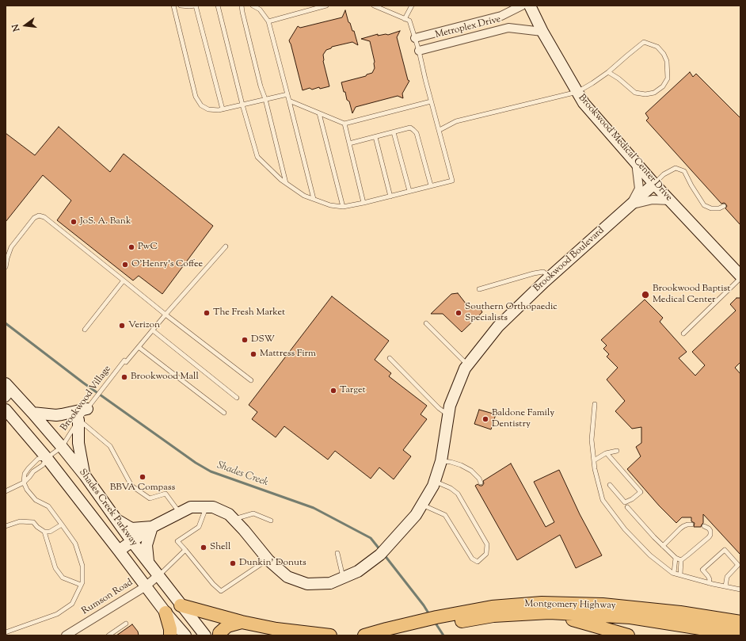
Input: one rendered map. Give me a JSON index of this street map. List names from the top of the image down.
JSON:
{
  "streets": {
    "main road": ["Montgomery Highway"],
    "street": [
      "Metroplex Drive",
      "Brookwood Medical Center Drive",
      "Brookwood Boulevard",
      "Shades Creek Parkway",
      "Rumson Road"
    ],
    "lane": ["Brookwood Village"]
  },
  "crossings": [
    ["Metroplex Drive", "Brookwood Medical Center Drive"],
    ["Brookwood Medical Center Drive", "Brookwood Boulevard"],
    ["Brookwood Boulevard", "Shades Creek Parkway"],
    ["Brookwood Village", "Shades Creek Parkway"],
    ["Shades Creek Parkway", "Rumson Road"]
  ],
  "water": ["Shades Creek"],
  "places": [
    "JoS. A. Bank",
    "PwC",
    "O'Henry's Coffee",
    "Brookwood Baptist Medical Center",
    "The Fresh Market",
    "Southern Orthopaedic Specialists",
    "Verizon",
    "DSW",
    "Mattress Firm",
    "Brookwood Mall",
    "Target",
    "Baldone Family Dentistry",
    "BBVA Compass",
    "Shell",
    "Dunkin' Donuts"
  ],
  "north": "left"
}
